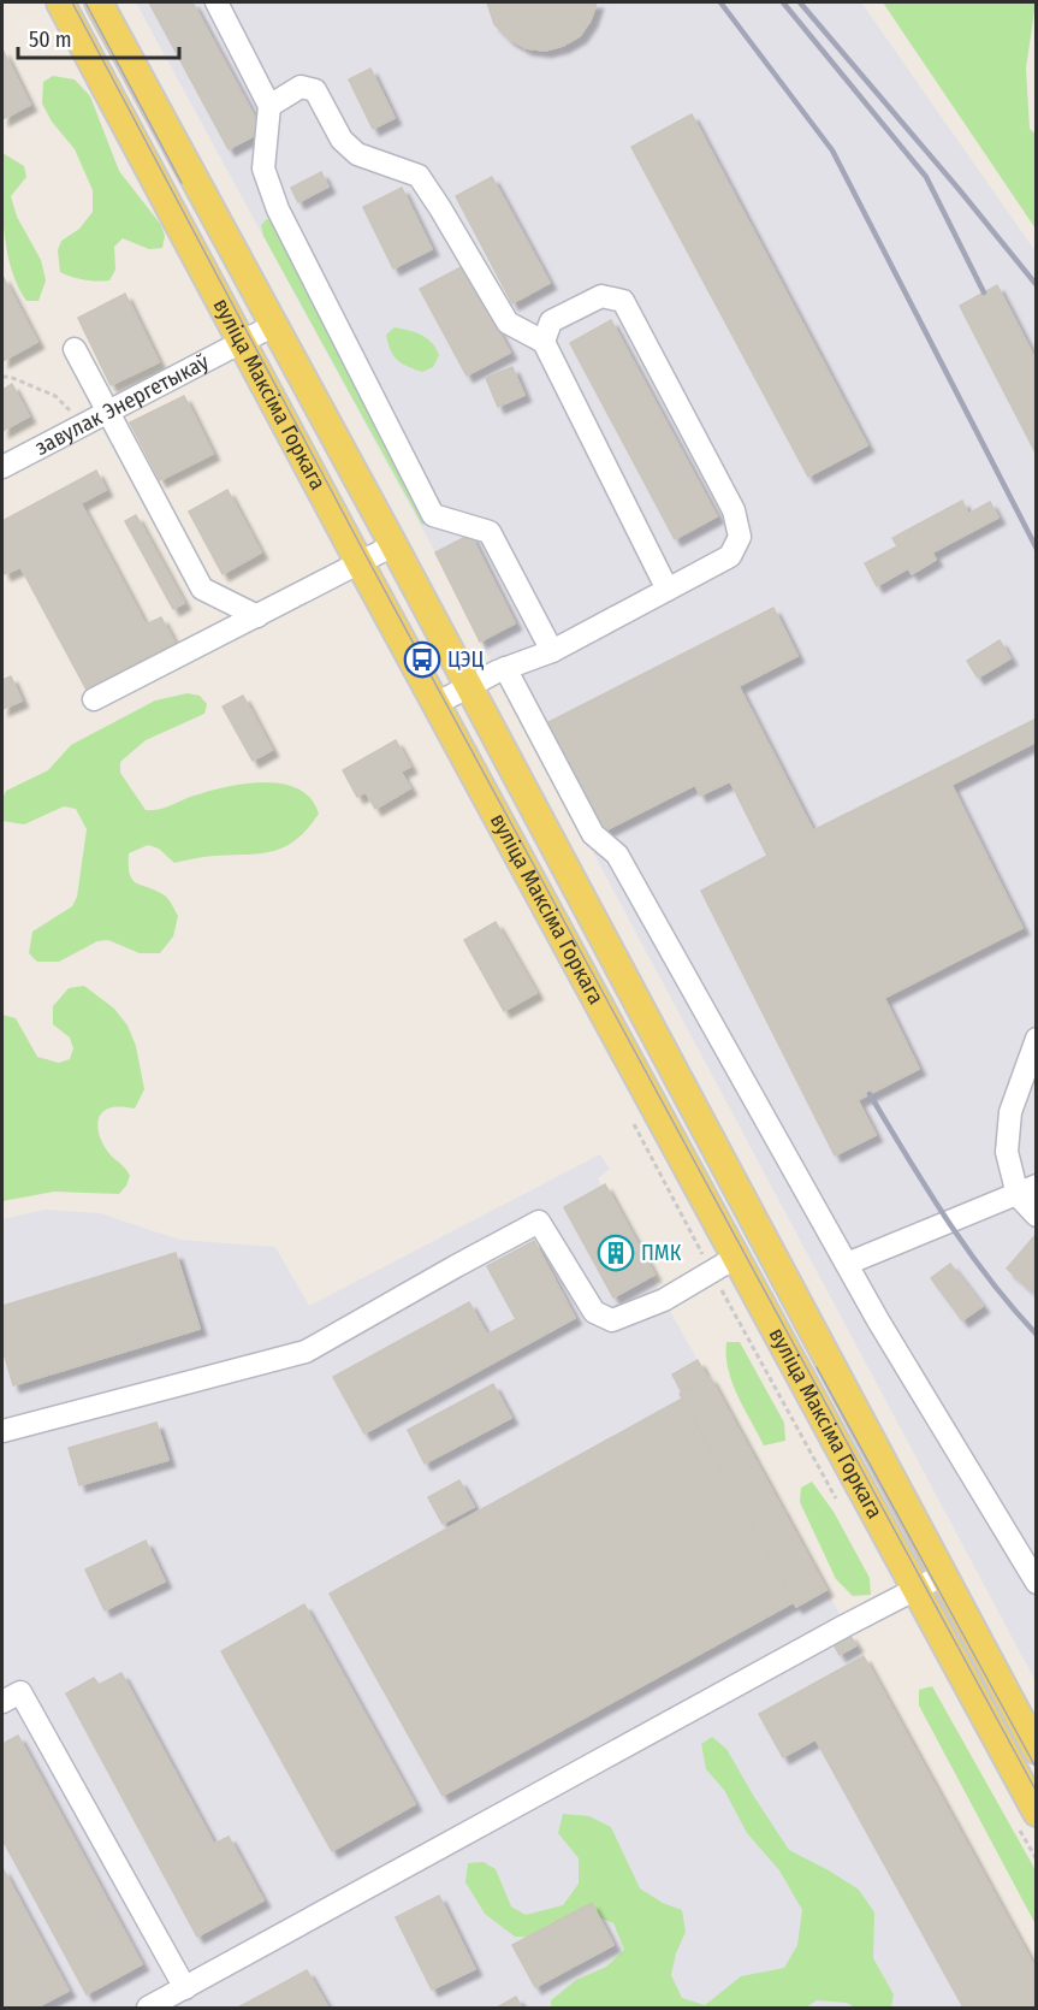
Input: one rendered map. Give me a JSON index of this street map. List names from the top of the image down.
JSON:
{
  "streets": {
    "main road": ["вуліца Максіма Горкага"],
    "street": ["завулак Энергетыкаў"]
  },
  "crossings": [
    ["вуліца Максіма Горкага", "завулак Энергетыкаў"]
  ],
  "places": {
    "bus stop": ["ЦЭЦ"],
    "building": ["ПМК"]
  },
  "scale_bar": "50 m"
}
